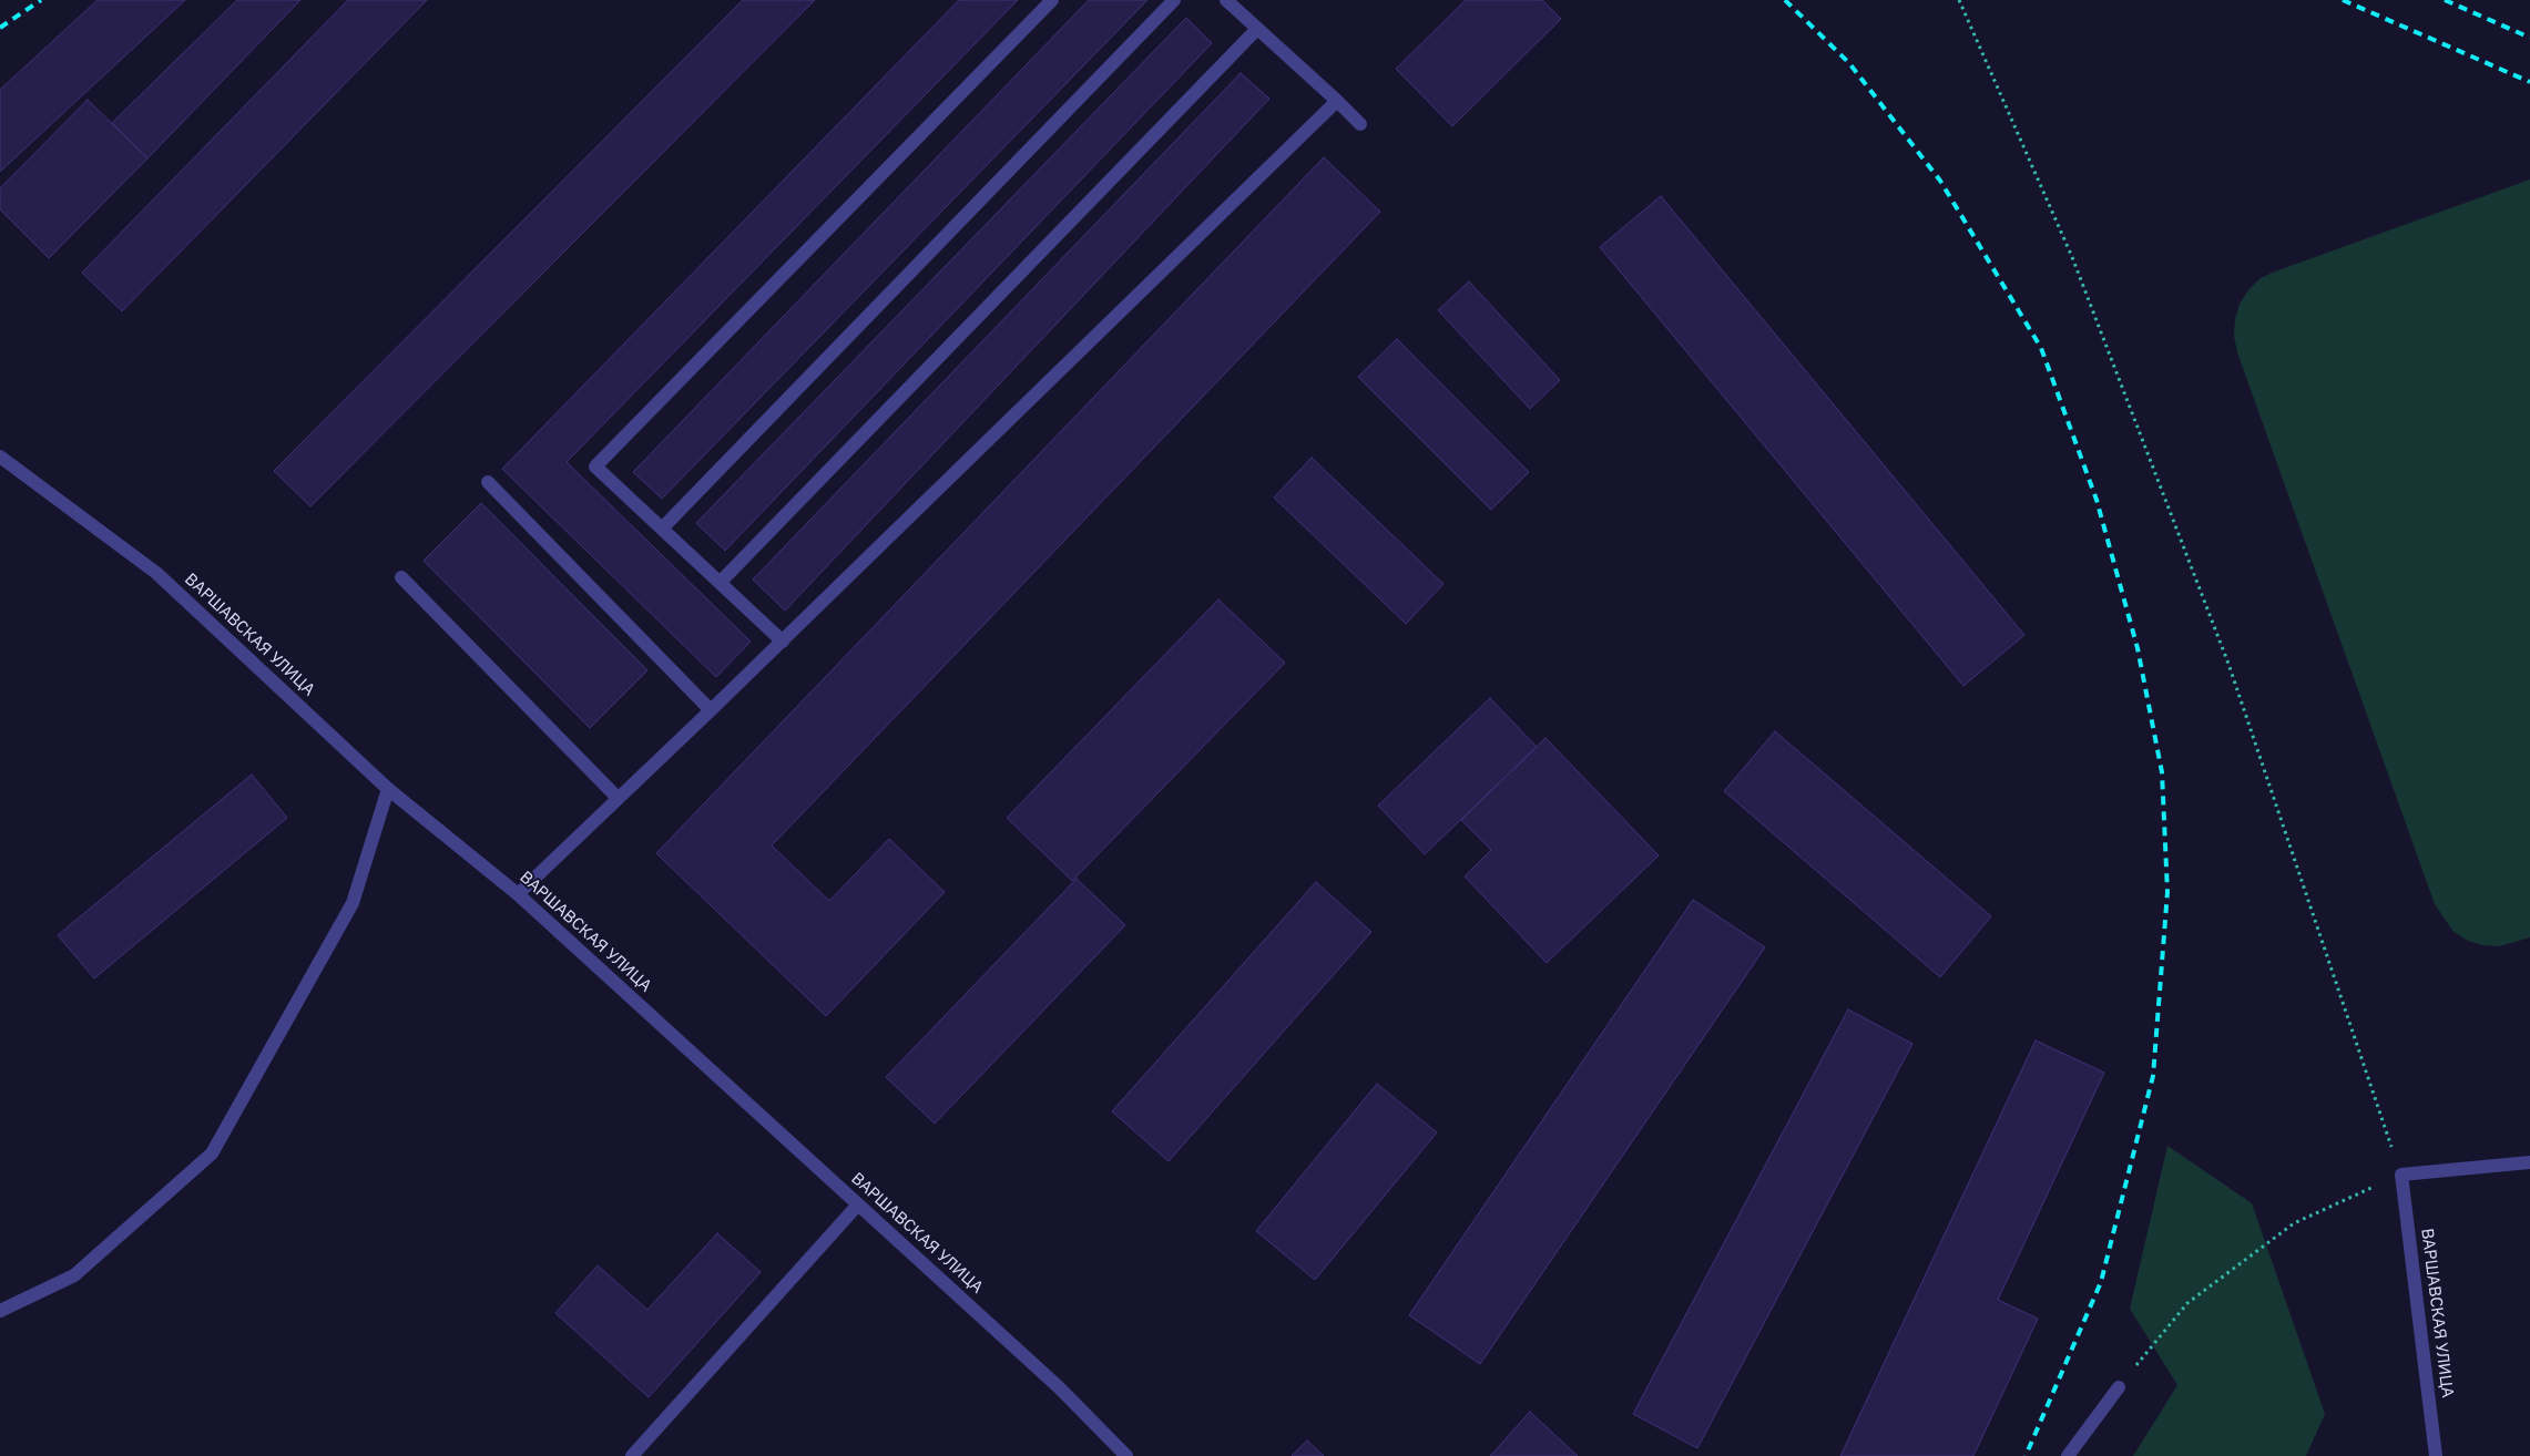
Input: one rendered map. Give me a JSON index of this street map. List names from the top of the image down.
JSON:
{
  "streets": {
    "street": ["ВАРШАВСКАЯ УЛИЦА"]
  }
}
